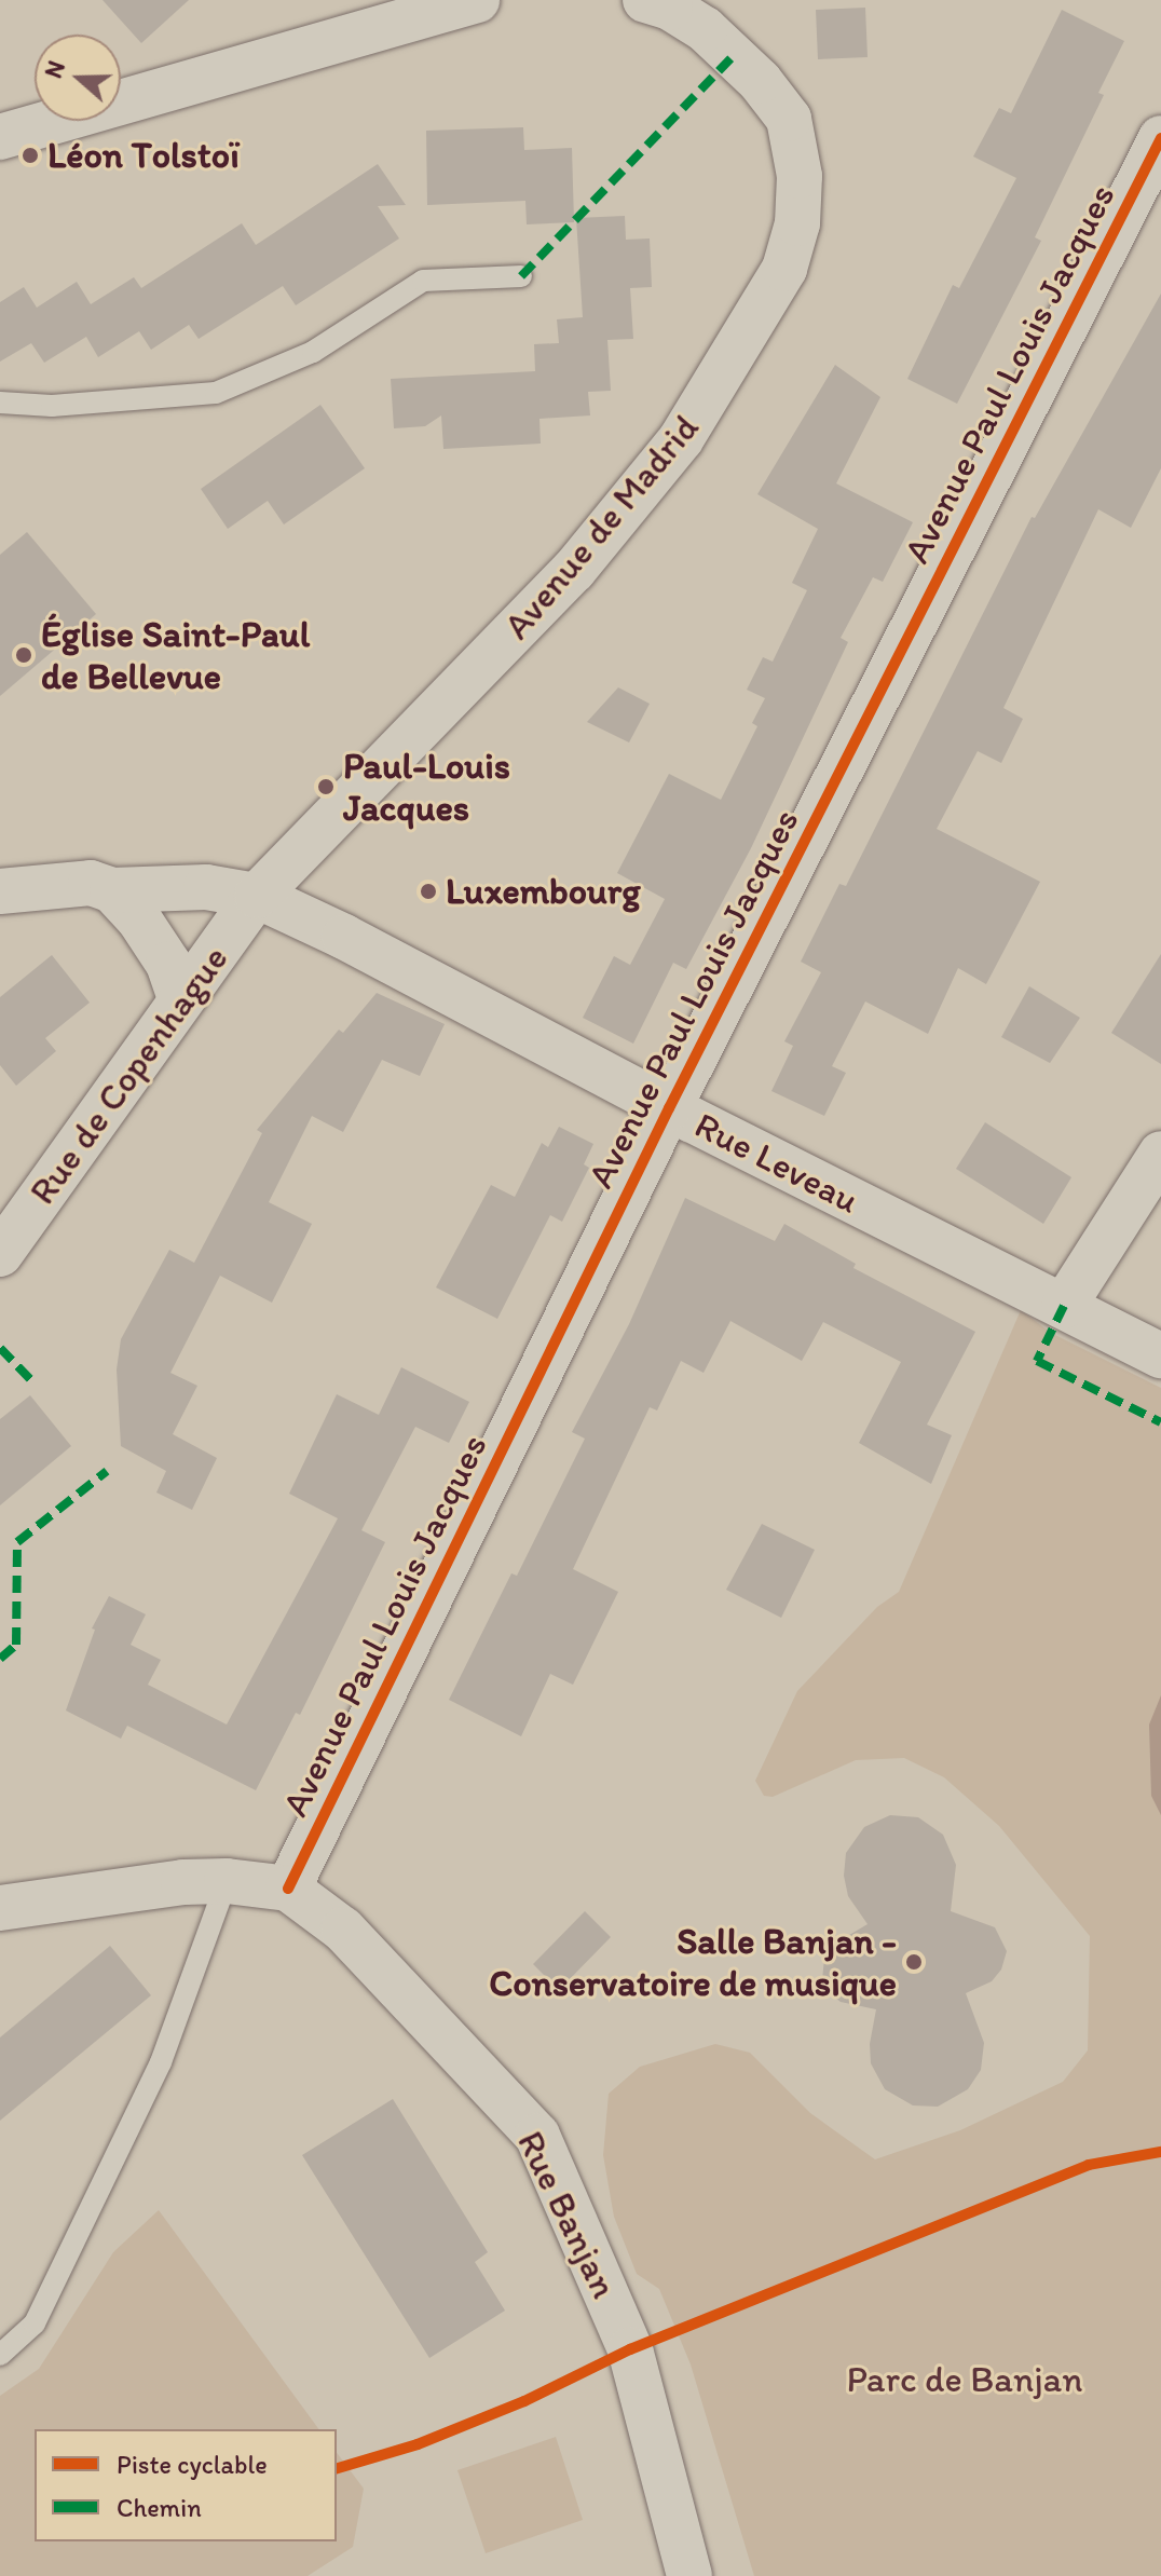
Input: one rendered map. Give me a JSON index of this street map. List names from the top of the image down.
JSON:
{
  "streets": {
    "street": [
      "Avenue Paul Louis Jacques",
      "Avenue de Madrid",
      "Rue de Copenhague",
      "Rue Leveau",
      "Rue Banjan"
    ]
  },
  "crossings": [
    ["Avenue Paul Louis Jacques", "Rue Leveau"],
    ["Avenue Paul Louis Jacques", "Rue Banjan"],
    ["Avenue de Madrid", "Rue de Copenhague"],
    ["Avenue de Madrid", "Rue Leveau"],
    ["Rue de Copenhague", "Rue Leveau"]
  ],
  "parks": ["Parc de Banjan"],
  "places": [
    "Léon Tolstoï",
    "Église Saint-Paul de Bellevue",
    "Paul-Louis Jacques",
    "Luxembourg",
    "Salle Banjan - Conservatoire de musique"
  ],
  "legend": ["Piste cyclable", "Chemin"],
  "north": "left"
}
